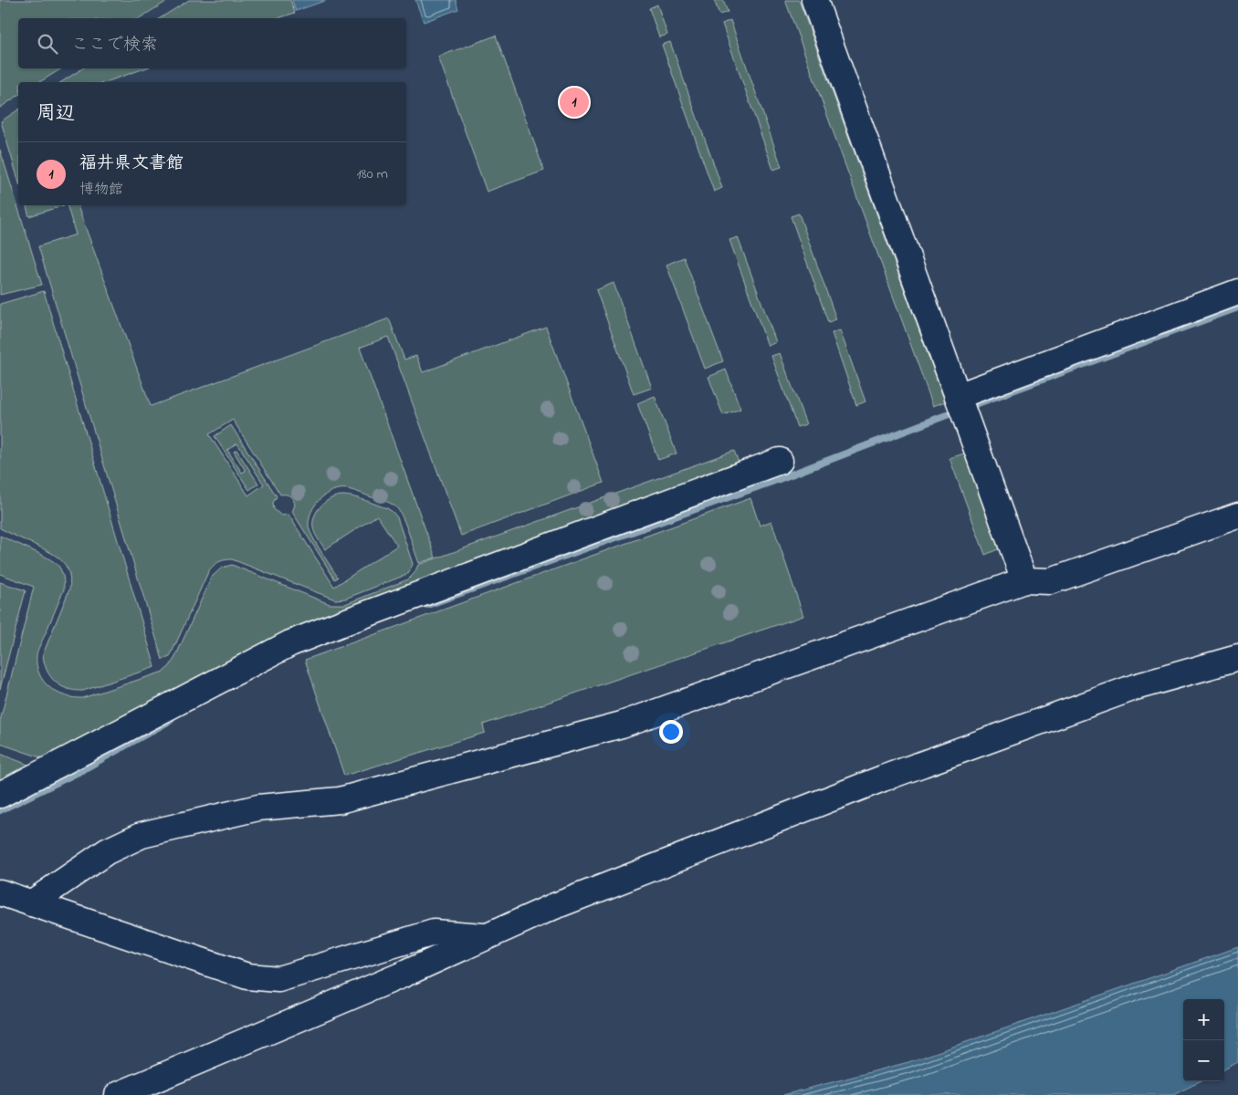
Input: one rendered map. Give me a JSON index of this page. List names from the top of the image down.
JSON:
{
  "page": {
    "search": "ここで検索",
    "heading": "周辺",
    "pins": "1",
    "list": [
      {
        "mark": "1",
        "name": "福井県文書館",
        "note": "博物館",
        "value": "180 m"
      }
    ],
    "map_buttons": ["+", "−"]
  }
}
